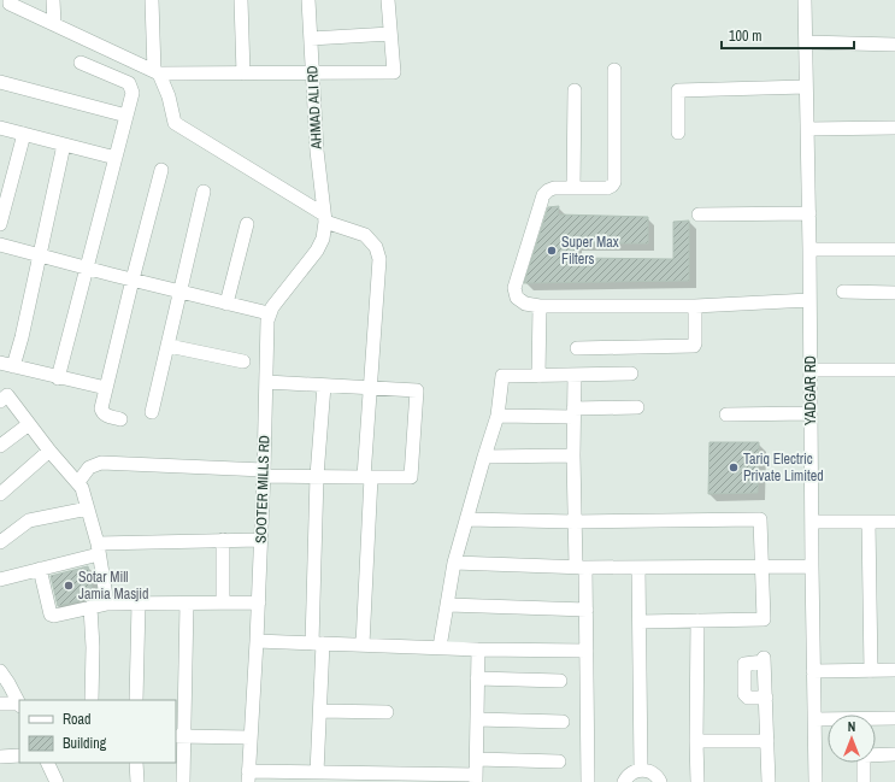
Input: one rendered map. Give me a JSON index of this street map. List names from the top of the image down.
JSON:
{
  "streets": {
    "street": ["AHMAD ALI RD", "YADGAR RD", "SOOTER MILLS RD"]
  },
  "places": ["Super Max Filters", "Tariq Electric Private Limited", "Sotar Mill Jamia Masjid"],
  "legend": ["Road", "Building"],
  "scale_bar": "100 m",
  "north": "top"
}
